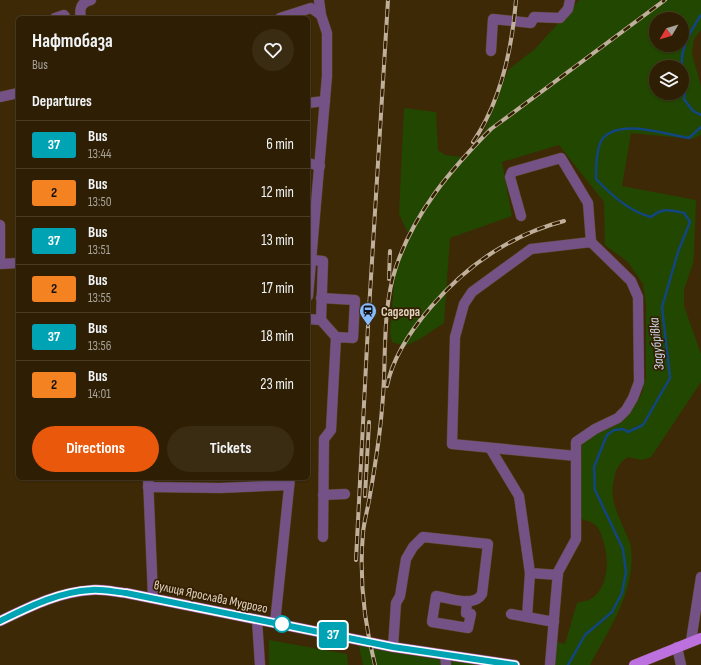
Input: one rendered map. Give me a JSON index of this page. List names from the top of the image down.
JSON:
{
  "streets": {
    "main road": ["вулиця Ярослава Мудрого"]
  },
  "water": ["Задубрівка"],
  "places": {
    "station": ["Садгора"]
  },
  "lines": ["bus line 37"],
  "north": "bottom left",
  "page": {
    "on_map": "37",
    "heading": [
      ["Нафтобаза", "Bus"],
      "Departures"
    ],
    "list": [
      {
        "mark": "37",
        "name": "Bus",
        "note": "13:44",
        "value": "6 min"
      },
      {
        "mark": "2",
        "name": "Bus",
        "note": "13:50",
        "value": "12 min"
      },
      {
        "mark": "37",
        "name": "Bus",
        "note": "13:51",
        "value": "13 min"
      },
      {
        "mark": "2",
        "name": "Bus",
        "note": "13:55",
        "value": "17 min"
      },
      {
        "mark": "37",
        "name": "Bus",
        "note": "13:56",
        "value": "18 min"
      },
      {
        "mark": "2",
        "name": "Bus",
        "note": "14:01",
        "value": "23 min"
      }
    ],
    "buttons": ["Directions", "Tickets"]
  }
}
